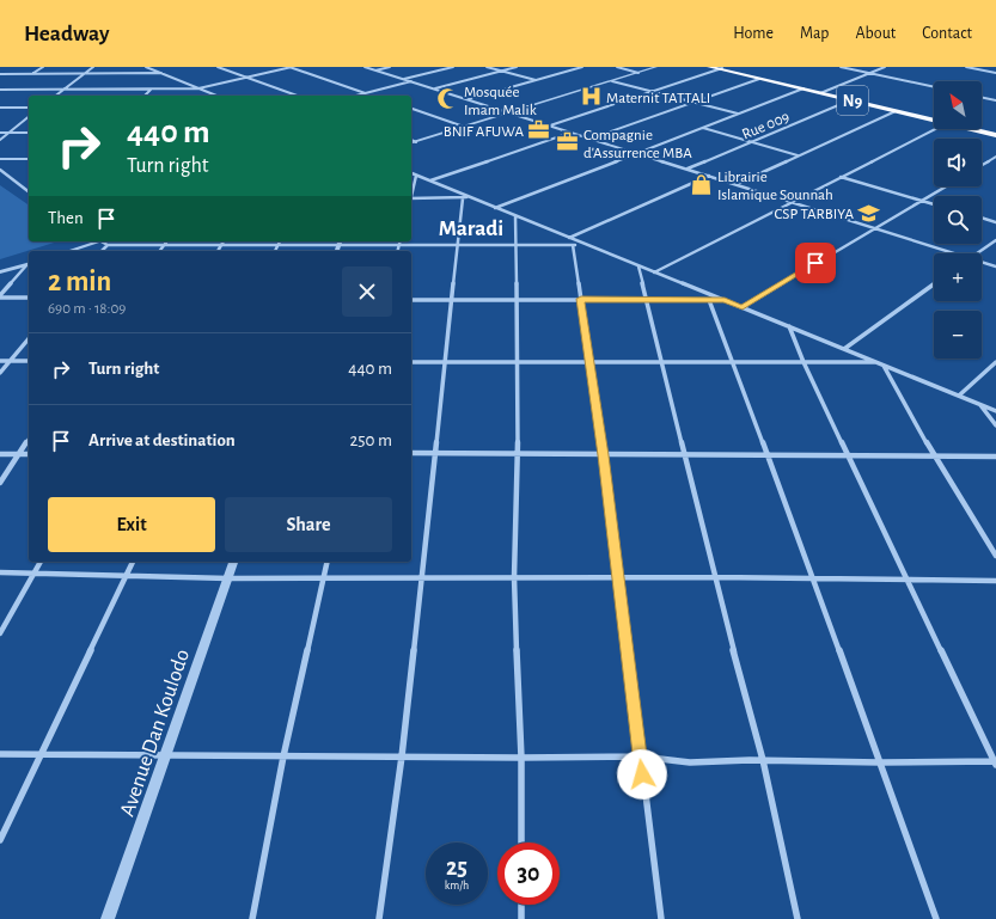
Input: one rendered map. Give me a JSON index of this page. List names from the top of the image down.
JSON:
{
  "streets": {
    "highway": ["N9"],
    "street": ["Rue 009", "Avenue Dan Koulodo"]
  },
  "crossings": [
    ["N9", "Rue 009"]
  ],
  "districts": ["Maradi"],
  "places": {
    "hospital": ["Maternit TATTALI"],
    "mosque": ["Mosquée Imam Malik"],
    "office": ["BNIF AFUWA", "Compagnie d'Assurrence MBA"],
    "shop": ["Librairie Islamique Sounnah"],
    "school or university": ["CSP TARBIYA"]
  },
  "north": "top left",
  "page": {
    "header": "Headway",
    "nav": [
      "Home",
      "Map",
      "About",
      "Contact"
    ],
    "map_buttons": ["+", "−"],
    "turn": ["440 m", "Turn right"],
    "then": "Then",
    "heading": ["2 min", "690 m · 18:09"],
    "list": [
      {
        "name": "Turn right",
        "value": "440 m"
      },
      {
        "name": "Arrive at destination",
        "value": "250 m"
      }
    ],
    "buttons": ["Exit", "Share"],
    "speed": "25 km/h",
    "limit": "30"
  }
}
